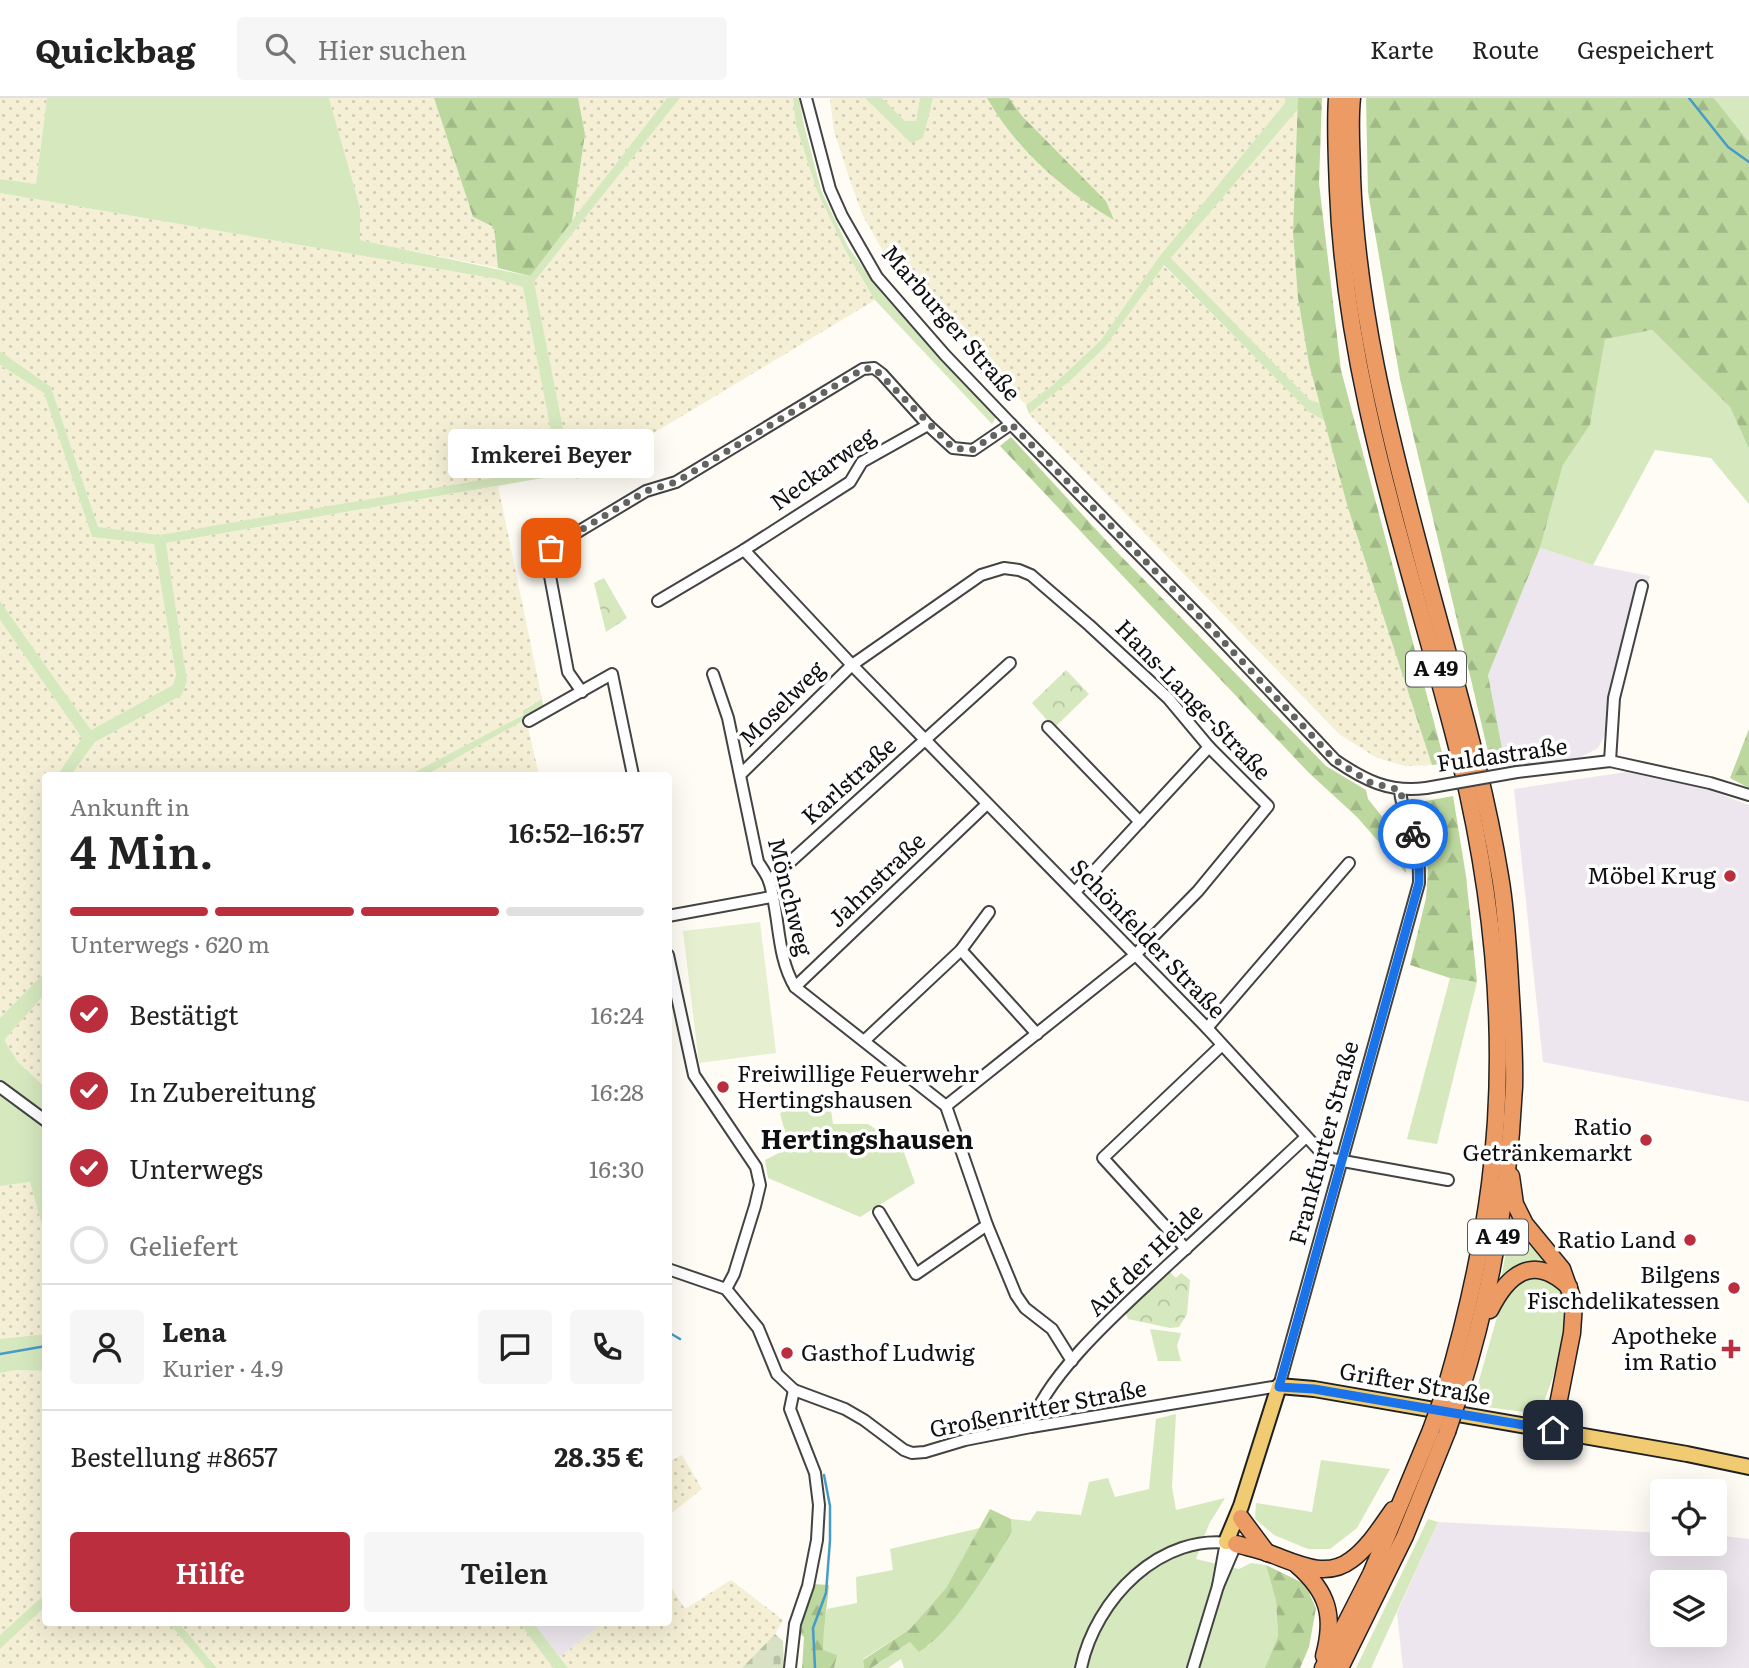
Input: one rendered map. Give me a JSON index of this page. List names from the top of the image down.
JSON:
{
  "streets": {
    "highway": ["A 49"],
    "main road": ["Frankfurter Straße", "Grifter Straße"],
    "street": [
      "Marburger Straße",
      "Neckarweg",
      "Hans-Lange-Straße",
      "Moselweg",
      "Fuldastraße",
      "Karlstraße",
      "Jahnstraße",
      "Mönchweg",
      "Schönfelder Straße",
      "Auf der Heide",
      "Großenritter Straße"
    ]
  },
  "crossings": [
    ["Marburger Straße", "Fuldastraße"],
    ["Marburger Straße", "Frankfurter Straße"],
    ["Neckarweg", "Schönfelder Straße"],
    ["Hans-Lange-Straße", "Moselweg"],
    ["Hans-Lange-Straße", "Schönfelder Straße"],
    ["Moselweg", "Mönchweg"],
    ["Moselweg", "Schönfelder Straße"],
    ["Fuldastraße", "Frankfurter Straße"],
    ["Karlstraße", "Mönchweg"],
    ["Karlstraße", "Schönfelder Straße"],
    ["Jahnstraße", "Mönchweg"],
    ["Jahnstraße", "Schönfelder Straße"],
    ["Schönfelder Straße", "Frankfurter Straße"],
    ["Schönfelder Straße", "Auf der Heide"],
    ["Frankfurter Straße", "Grifter Straße"],
    ["Frankfurter Straße", "Großenritter Straße"],
    ["Auf der Heide", "Großenritter Straße"],
    ["Grifter Straße", "Großenritter Straße"]
  ],
  "districts": ["Hertingshausen"],
  "places": {
    "other": [
      "Imkerei Beyer",
      "Möbel Krug",
      "Freiwillige Feuerwehr Hertingshausen",
      "Ratio Getränkemarkt",
      "Ratio Land",
      "Bilgens Fischdelikatessen",
      "Gasthof Ludwig"
    ],
    "health": ["Apotheke im Ratio"]
  },
  "page": {
    "header": "Quickbag",
    "search": "Hier suchen",
    "nav": ["Karte", "Route", "Gespeichert"],
    "bubble": "Imkerei Beyer",
    "heading": ["4 Min.", "Ankunft in", "16:52–16:57"],
    "panel": [
      "Lena",
      "Kurier · 4.9",
      "Bestellung #8657",
      "28.35 €"
    ],
    "bar": "Unterwegs · 620 m",
    "list": [
      ["Bestätigt", "16:24"],
      ["In Zubereitung", "16:28"],
      ["Unterwegs", "16:30"],
      "Geliefert"
    ],
    "buttons": ["Hilfe", "Teilen"]
  }
}
